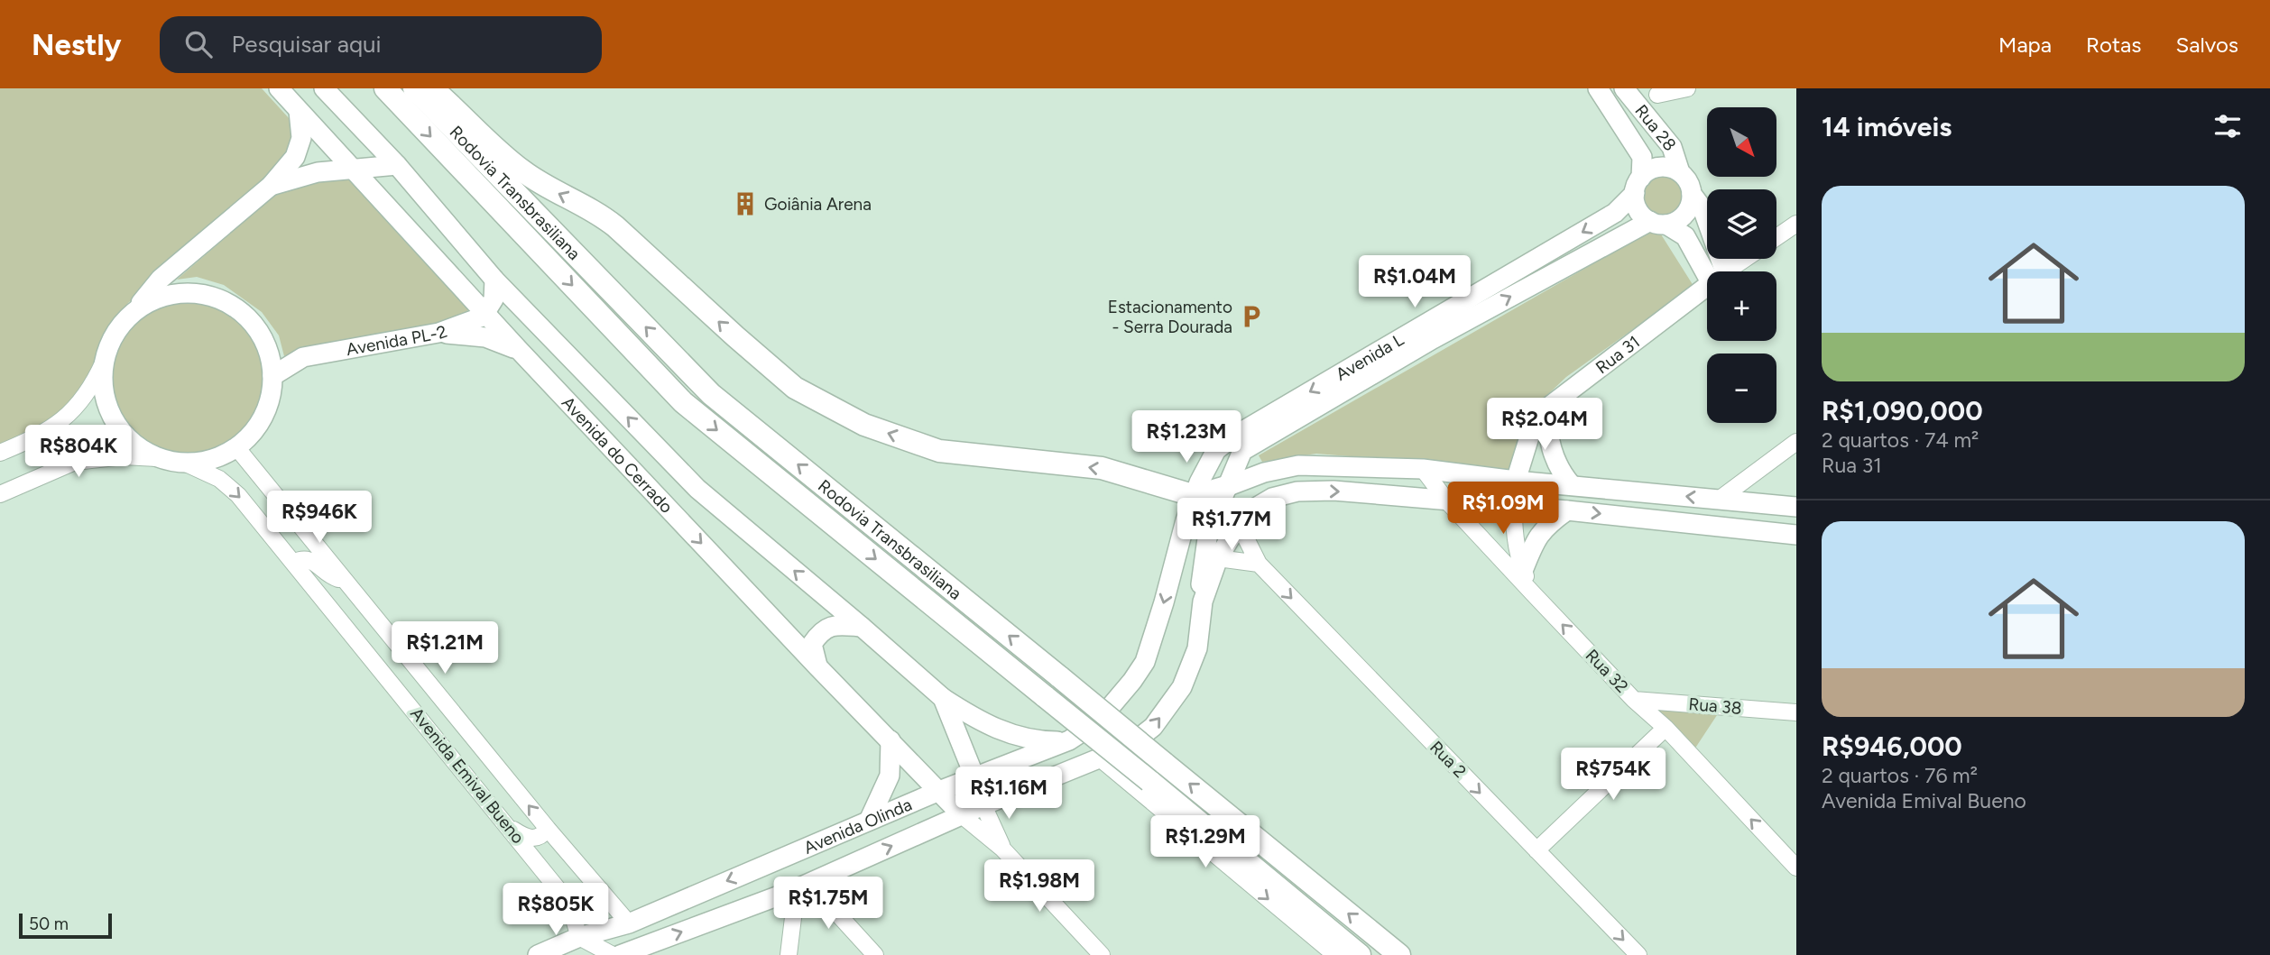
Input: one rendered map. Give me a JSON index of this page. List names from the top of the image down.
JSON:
{
  "streets": {
    "highway": ["Rodovia Transbrasiliana"],
    "main road": [
      "Rua 28",
      "Avenida PL-2",
      "Rua 31",
      "Avenida L",
      "Avenida do Cerrado",
      "Avenida Olinda"
    ],
    "street": [
      "Rua 32",
      "Rua 38",
      "Rua 2",
      "Avenida Emival Bueno"
    ]
  },
  "crossings": [
    ["Rua 28", "Avenida L"],
    ["Avenida PL-2", "Avenida do Cerrado"],
    ["Avenida PL-2", "Avenida Emival Bueno"],
    ["Rua 31", "Rua 32"],
    ["Rua 31", "Avenida Olinda"],
    ["Avenida L", "Avenida Olinda"],
    ["Avenida do Cerrado", "Avenida Olinda"],
    ["Rua 32", "Rua 38"],
    ["Rua 32", "Avenida Olinda"],
    ["Rua 2", "Avenida Olinda"],
    ["Avenida Emival Bueno", "Avenida Olinda"]
  ],
  "one_way": ["Rua 32", "Rua 2"],
  "places": {
    "building": ["Goiânia Arena"],
    "parking": ["Estacionamento - Serra Dourada"]
  },
  "scale_bar": "50 m",
  "north": "bottom right",
  "page": {
    "header": "Nestly",
    "search": "Pesquisar aqui",
    "nav": ["Mapa", "Rotas", "Salvos"],
    "heading": "14 imóveis",
    "map_buttons": ["+", "−"],
    "list": [
      {
        "name": "R$1,090,000",
        "note": "2 quartos · 74 m² · Rua 31"
      },
      {
        "name": "R$946,000",
        "note": "2 quartos · 76 m² · Avenida Emival Bueno"
      }
    ],
    "price": [
      "R$1.04M",
      "R$2.04M",
      "R$1.23M",
      "R$804K",
      "R$1.09M",
      "R$946K",
      "R$1.77M",
      "R$1.21M",
      "R$754K",
      "R$1.16M",
      "R$1.29M",
      "R$1.98M",
      "R$1.75M",
      "R$805K"
    ],
    "scale": "50 m"
  }
}
